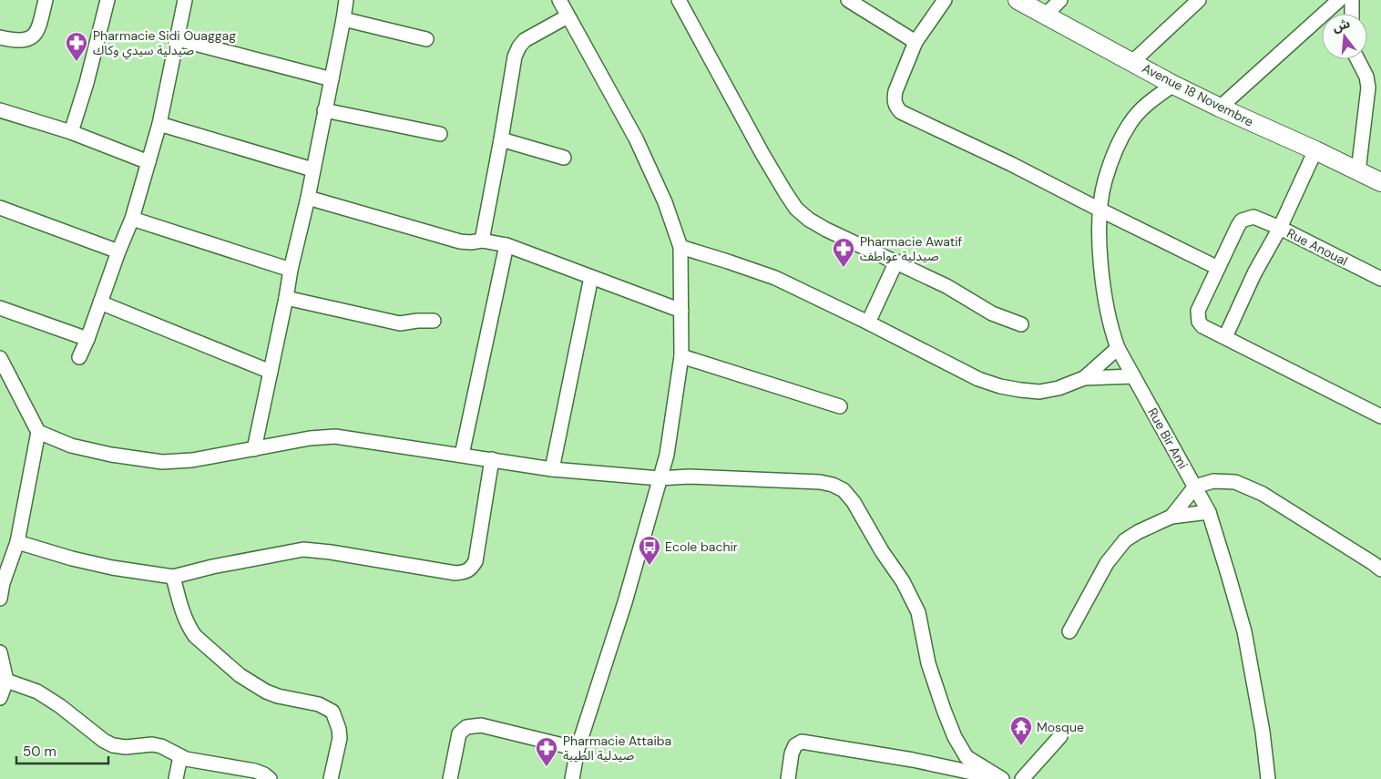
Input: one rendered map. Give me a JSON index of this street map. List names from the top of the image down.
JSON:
{
  "streets": {
    "street": ["Avenue 18 Novembre", "Rue Anoual", "Rue Bir Ami"]
  },
  "crossings": [
    ["Avenue 18 Novembre", "Rue Bir Ami"]
  ],
  "places": {
    "pharmacy": ["Pharmacie Sidi Ouaggag صيدلية سيدي وكاك", "Pharmacie Awatif صيدلية عواطف", "Pharmacie Attaiba صيدلية الطيبة"],
    "bus stop": ["Ecole bachir"],
    "temple": ["Mosque"]
  },
  "scale_bar": "50 m",
  "north": "top"
}
